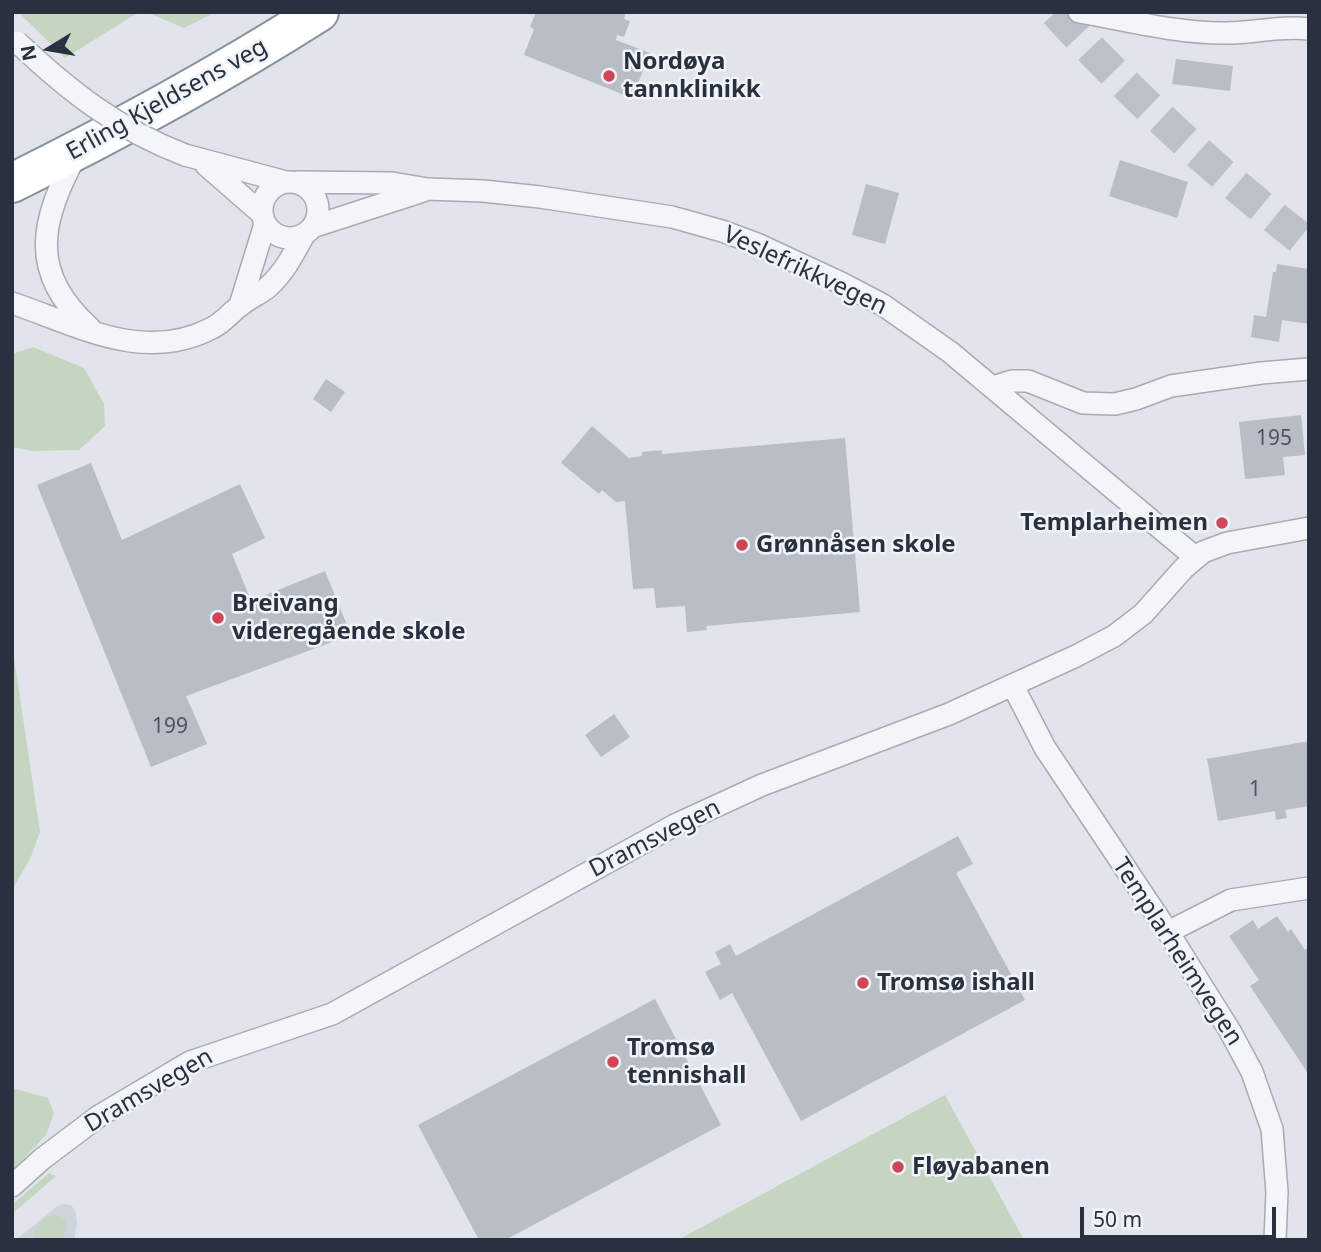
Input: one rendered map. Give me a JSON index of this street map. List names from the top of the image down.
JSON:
{
  "streets": {
    "highway": ["Erling Kjeldsens veg"],
    "street": ["Veslefrikkvegen", "Dramsvegen", "Templarheimvegen"]
  },
  "crossings": [
    ["Veslefrikkvegen", "Dramsvegen"],
    ["Dramsvegen", "Templarheimvegen"]
  ],
  "places": [
    "Nordøya tannklinikk",
    "Templarheimen",
    "Grønnåsen skole",
    "Breivang videregående skole",
    "Tromsø ishall",
    "Tromsø tennishall",
    "Fløyabanen"
  ],
  "house_numbers": ["195", "199", "1"],
  "scale_bar": "50 m",
  "north": "left"
}
